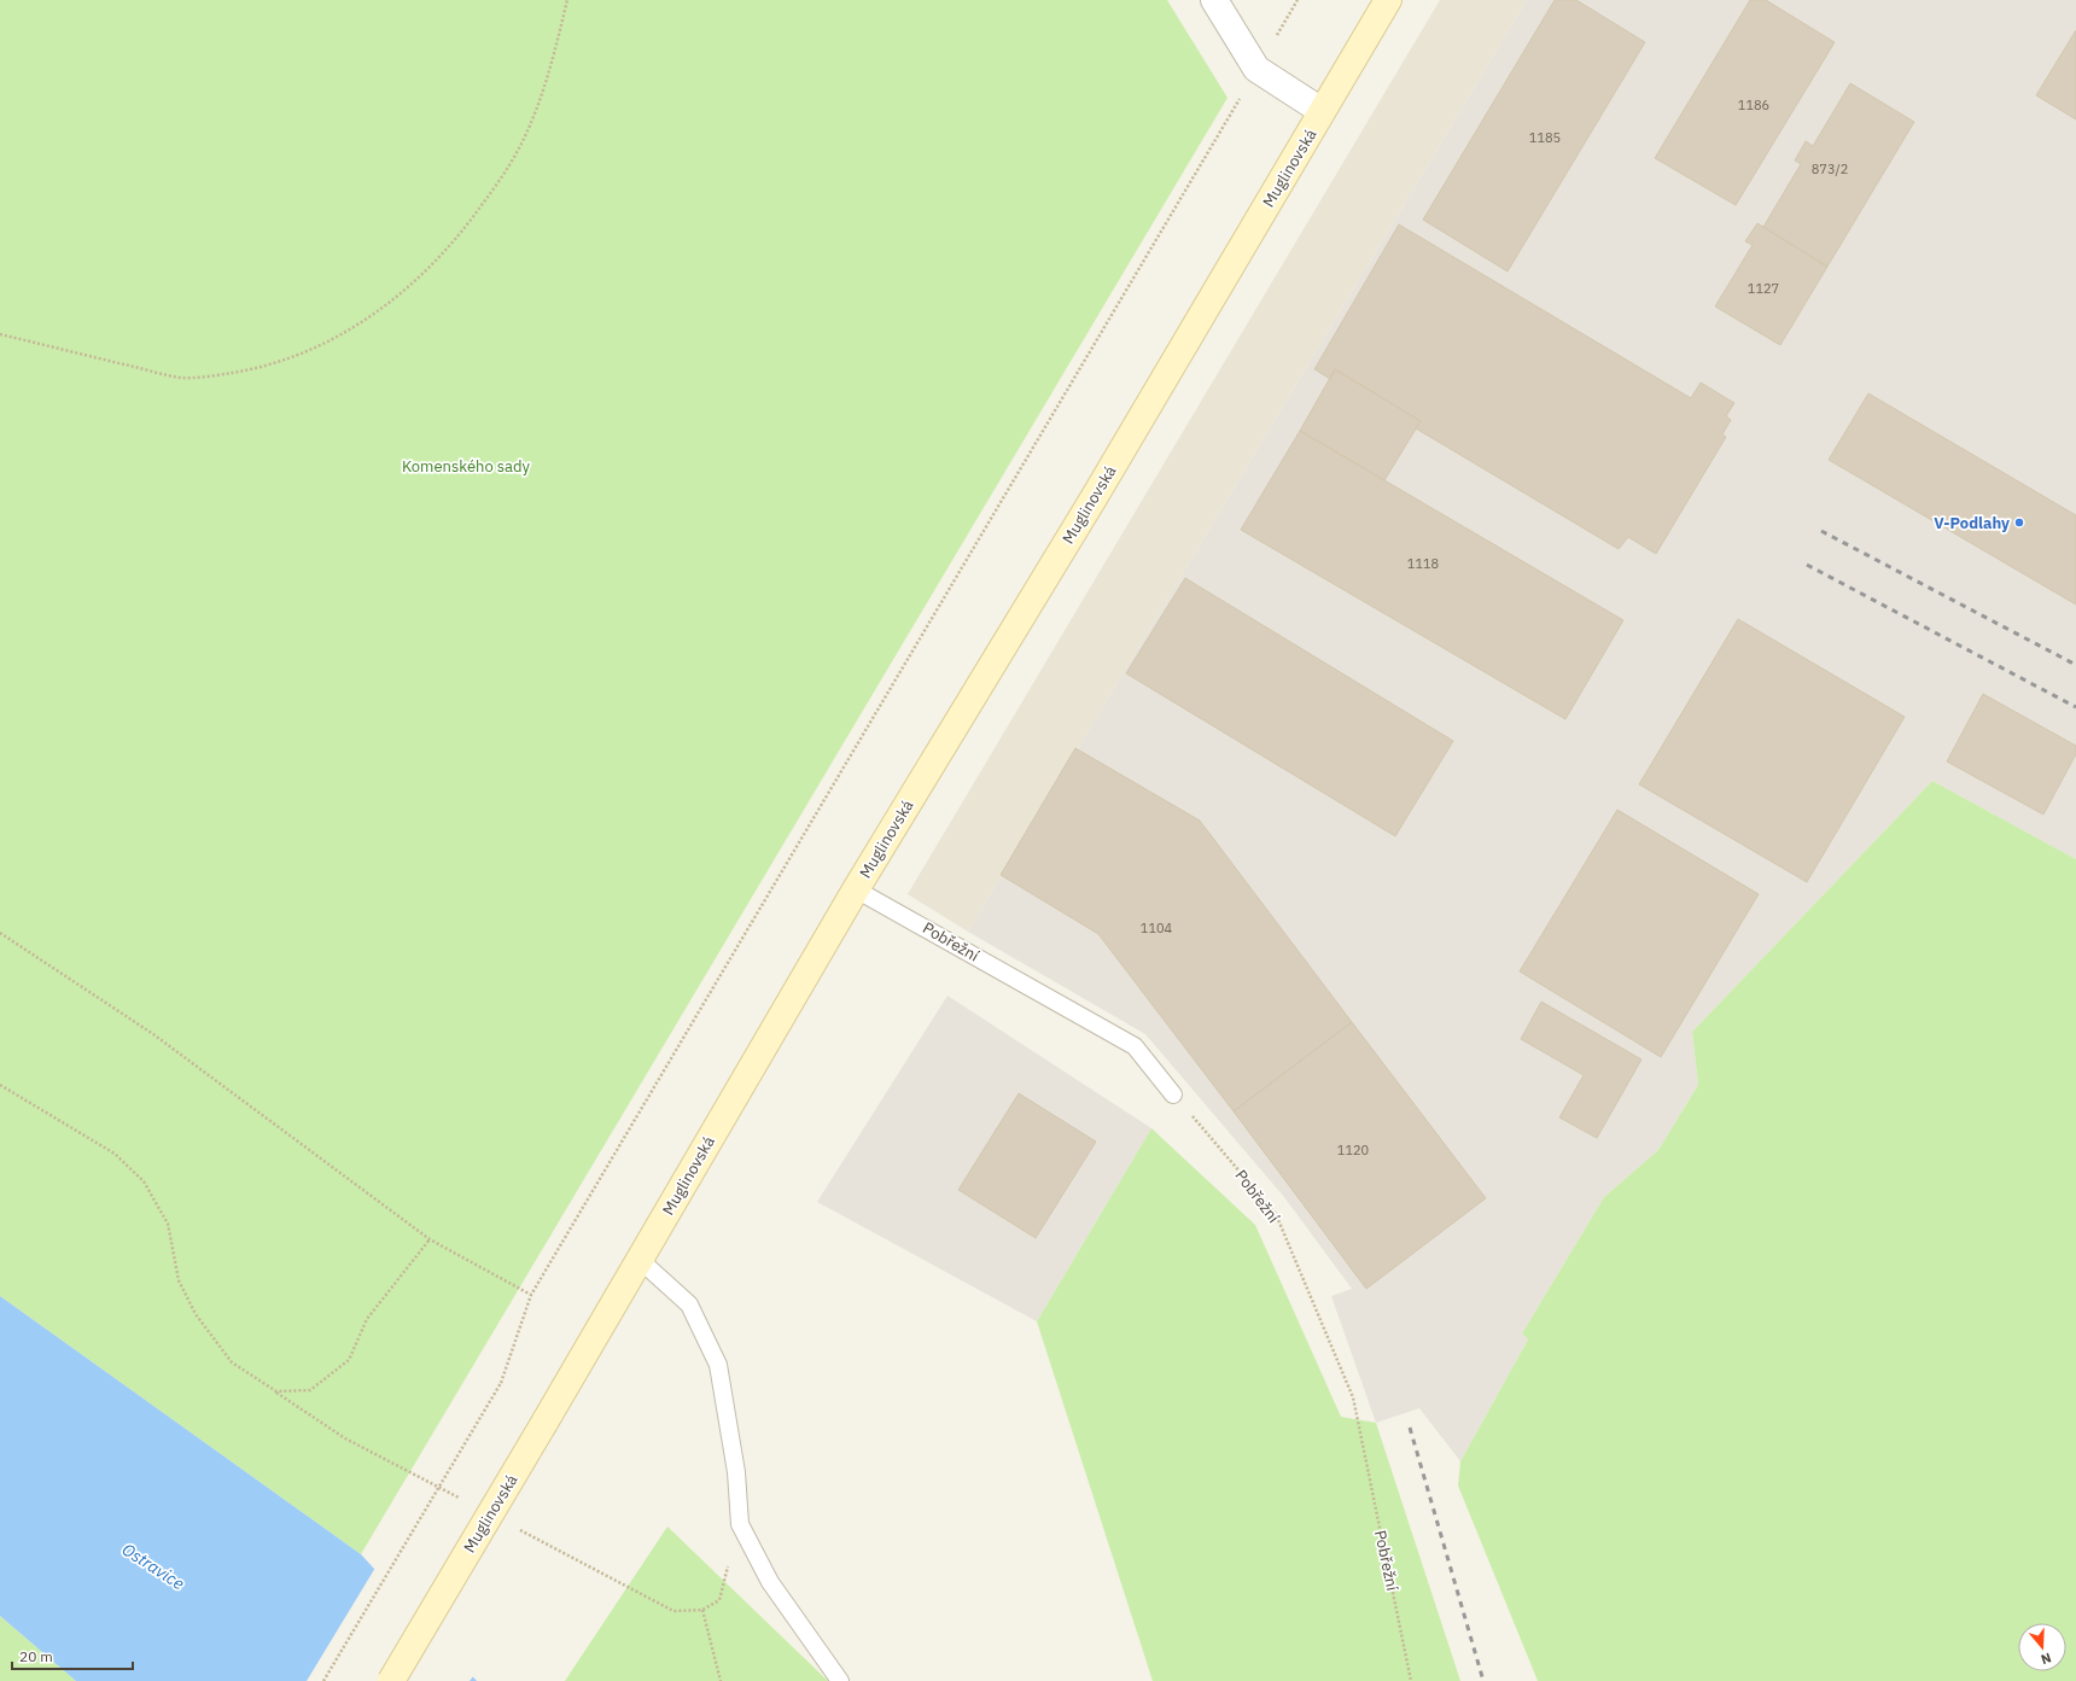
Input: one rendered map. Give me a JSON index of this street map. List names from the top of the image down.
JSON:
{
  "streets": {
    "main road": ["Muglinovská"],
    "lane": ["Pobřežní"]
  },
  "crossings": [
    ["Muglinovská", "Pobřežní"]
  ],
  "water": ["Ostravice"],
  "parks": ["Komenského sady"],
  "places": ["V-Podlahy"],
  "house_numbers": [
    "1186",
    "1185",
    "873/2",
    "1127",
    "1118",
    "1104",
    "1120"
  ],
  "scale_bar": "20 m",
  "north": "bottom"
}
